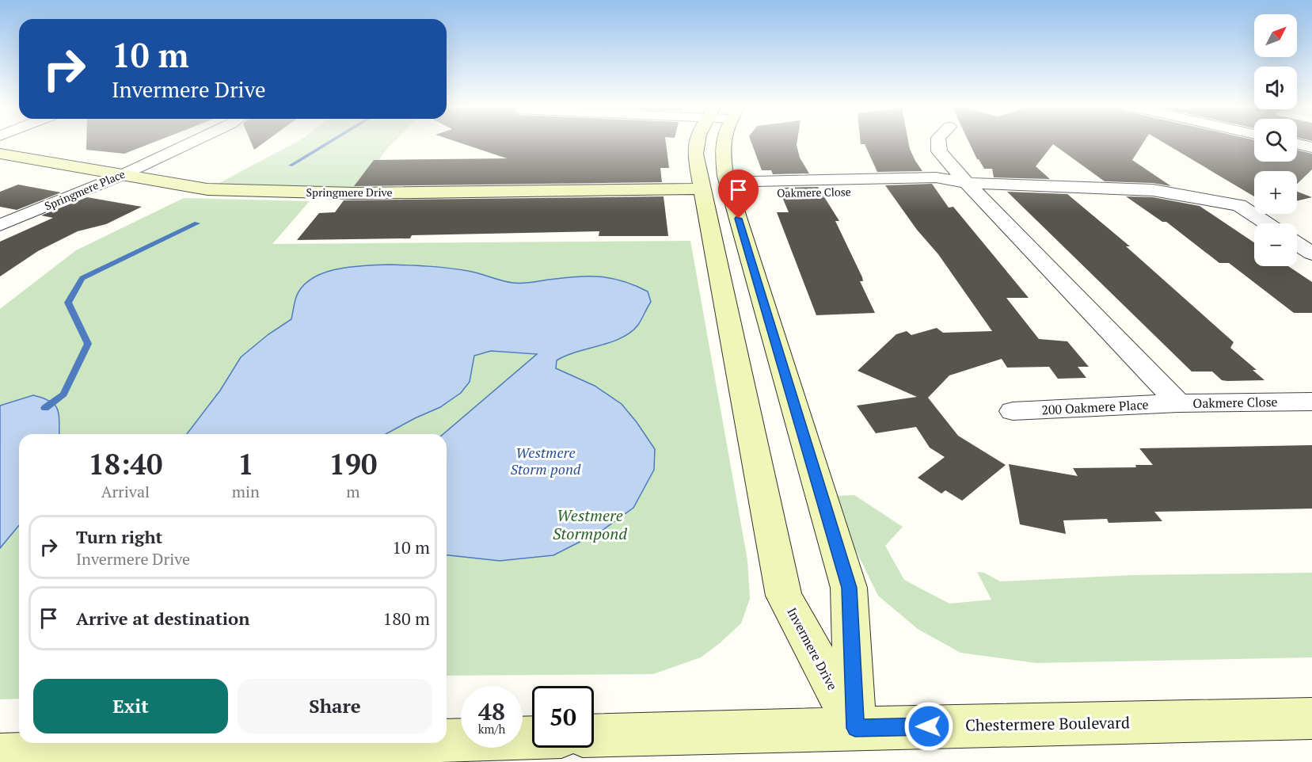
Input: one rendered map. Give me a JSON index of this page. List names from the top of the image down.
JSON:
{
  "streets": {
    "street": [
      "Springmere Place",
      "Springmere Drive",
      "Oakmere Close",
      "200 Oakmere Place",
      "Invermere Drive",
      "Chestermere Boulevard"
    ]
  },
  "crossings": [
    ["Springmere Place", "Springmere Drive"],
    ["Springmere Drive", "Oakmere Close"],
    ["Springmere Drive", "Invermere Drive"],
    ["Oakmere Close", "200 Oakmere Place"],
    ["Oakmere Close", "Invermere Drive"],
    ["Invermere Drive", "Chestermere Boulevard"]
  ],
  "water": ["Westmere Storm pond"],
  "parks": ["Westmere Stormpond"],
  "north": "top right",
  "page": {
    "map_buttons": ["+", "−"],
    "turn": ["10 m", "Invermere Drive"],
    "eta": [
      "18:40",
      "Arrival",
      "1",
      "min",
      "190",
      "m"
    ],
    "list": [
      {
        "name": "Turn right",
        "note": "Invermere Drive",
        "value": "10 m"
      },
      {
        "name": "Arrive at destination",
        "value": "180 m"
      }
    ],
    "buttons": ["Exit", "Share"],
    "speed": "48 km/h",
    "limit": "50"
  }
}
